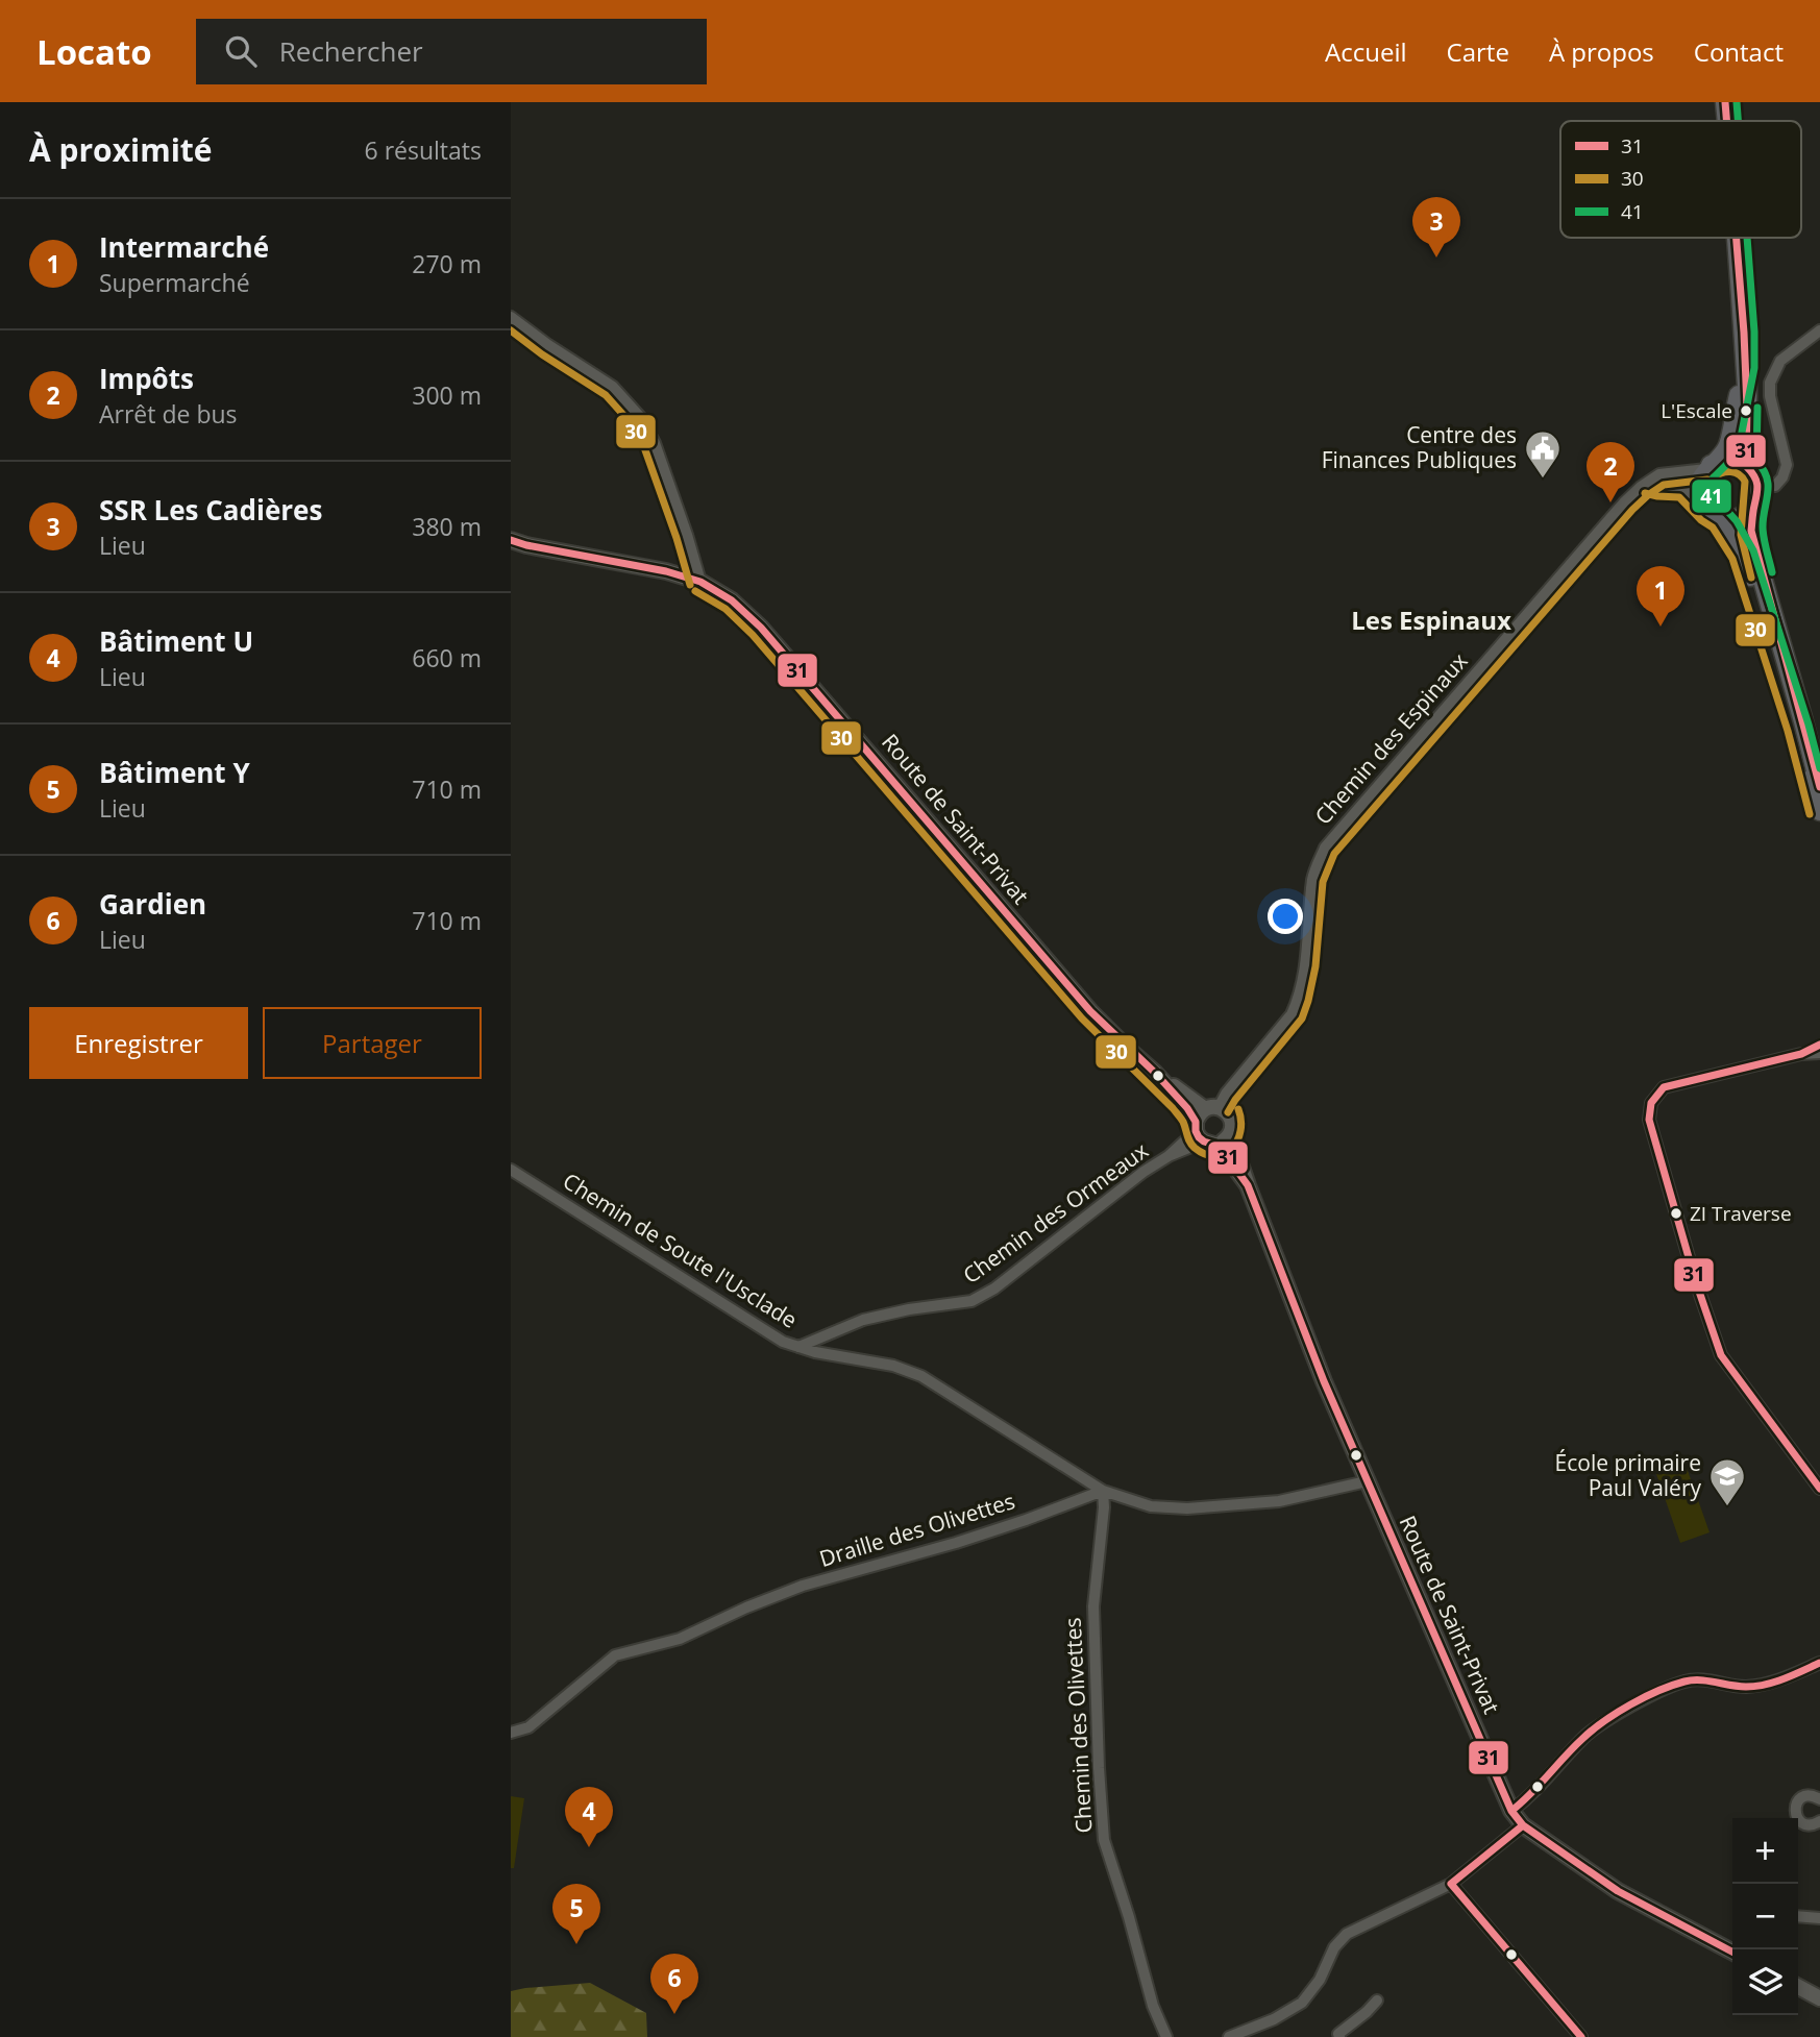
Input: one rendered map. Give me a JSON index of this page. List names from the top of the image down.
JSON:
{
  "streets": {
    "street": [
      "Chemin des Espinaux",
      "Route de Saint-Privat",
      "Chemin des Ormeaux",
      "Chemin de Soute l'Usclade",
      "Draille des Olivettes",
      "Chemin des Olivettes"
    ]
  },
  "crossings": [
    ["Chemin des Espinaux", "Route de Saint-Privat"],
    ["Chemin des Espinaux", "Chemin des Ormeaux"],
    ["Route de Saint-Privat", "Chemin des Ormeaux"],
    ["Chemin des Ormeaux", "Chemin de Soute l'Usclade"],
    ["Chemin de Soute l'Usclade", "Draille des Olivettes"],
    ["Chemin de Soute l'Usclade", "Chemin des Olivettes"],
    ["Draille des Olivettes", "Chemin des Olivettes"]
  ],
  "districts": ["Les Espinaux"],
  "places": {
    "other": ["L'Escale", "ZI Traverse"],
    "public building": ["Centre des Finances Publiques"],
    "school or university": ["École primaire Paul Valéry"]
  },
  "lines": ["transit line 31", "transit line 41", "transit line 30"],
  "legend": ["31", "30", "41"],
  "page": {
    "header": "Locato",
    "search": "Rechercher",
    "nav": [
      "Accueil",
      "Carte",
      "À propos",
      "Contact"
    ],
    "heading": ["À proximité", "6 résultats"],
    "list": [
      {
        "mark": "1",
        "name": "Intermarché",
        "note": "Supermarché",
        "value": "270 m"
      },
      {
        "mark": "2",
        "name": "Impôts",
        "note": "Arrêt de bus",
        "value": "300 m"
      },
      {
        "mark": "3",
        "name": "SSR Les Cadières",
        "note": "Lieu",
        "value": "380 m"
      },
      {
        "mark": "4",
        "name": "Bâtiment U",
        "note": "Lieu",
        "value": "660 m"
      },
      {
        "mark": "5",
        "name": "Bâtiment Y",
        "note": "Lieu",
        "value": "710 m"
      },
      {
        "mark": "6",
        "name": "Gardien",
        "note": "Lieu",
        "value": "710 m"
      }
    ],
    "pins": [
      "3",
      "2",
      "1",
      "4",
      "5",
      "6"
    ],
    "buttons": ["Enregistrer", "Partager"],
    "map_buttons": ["+", "−"]
  }
}
